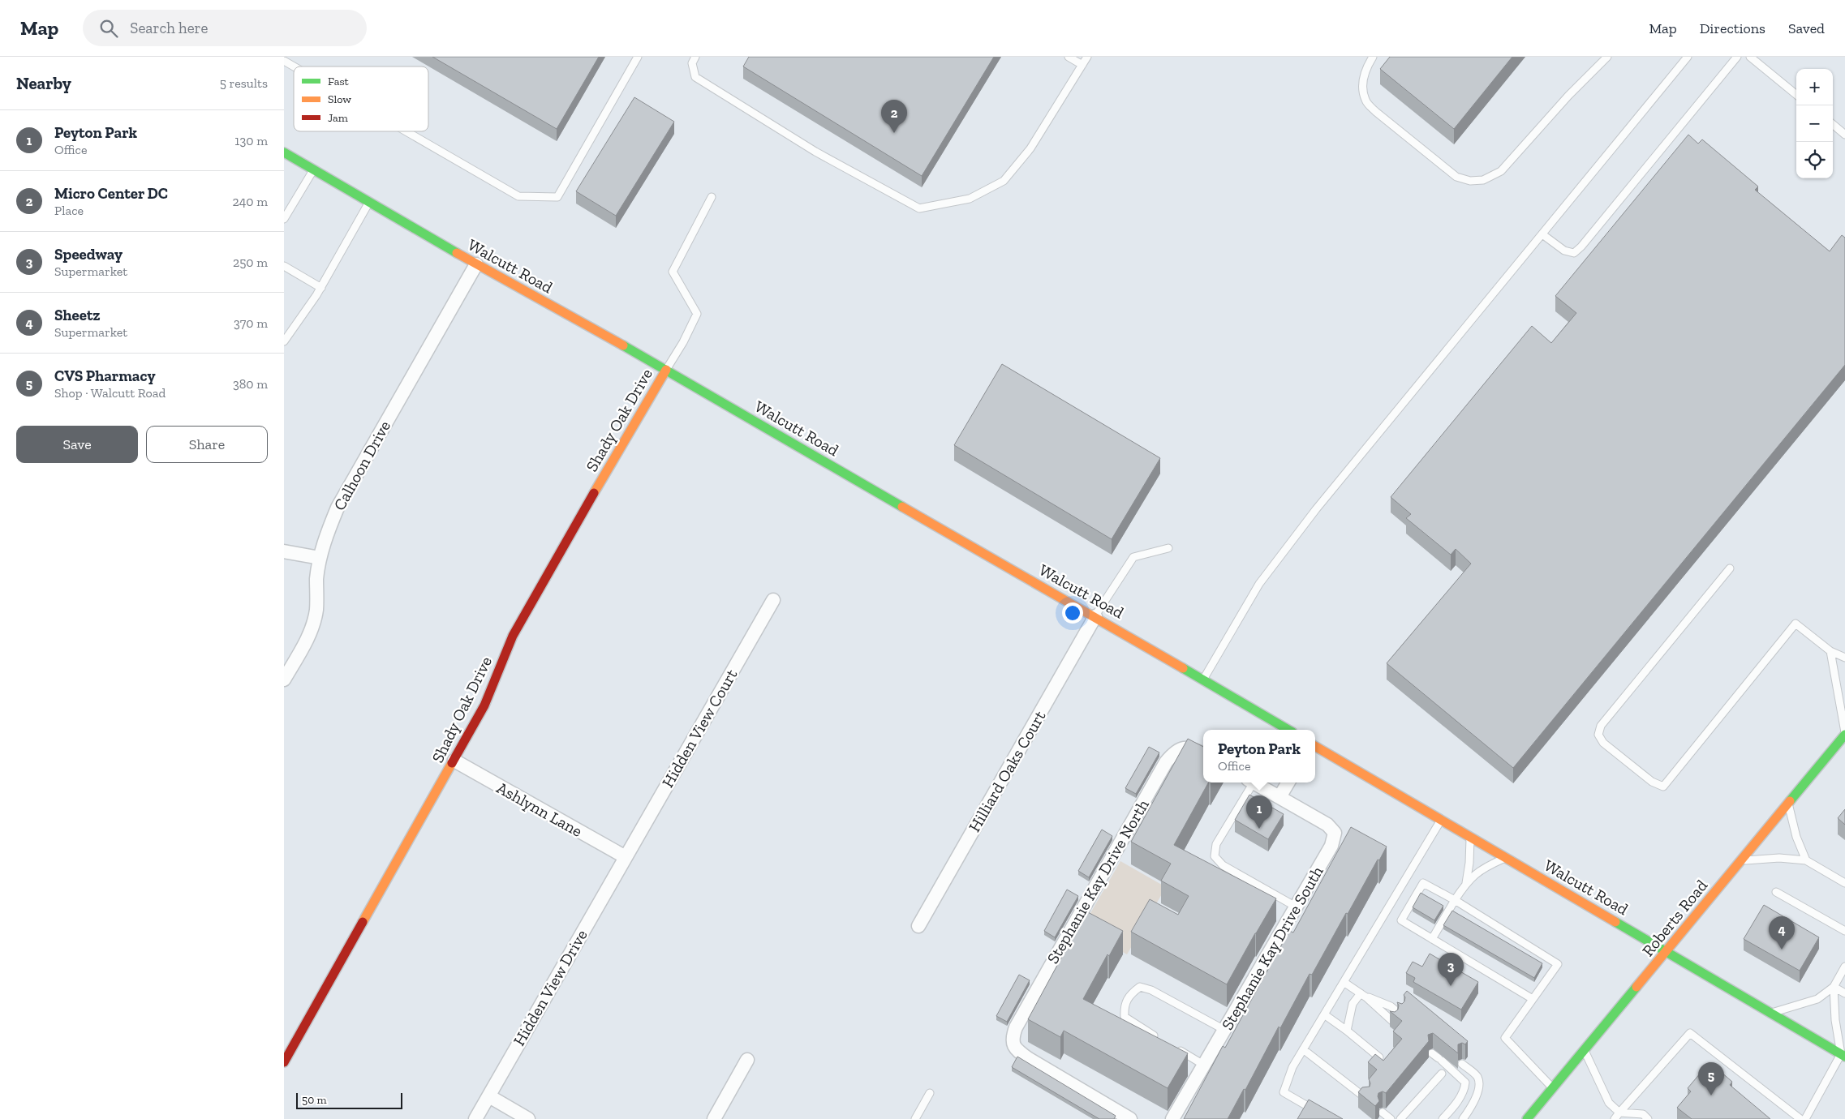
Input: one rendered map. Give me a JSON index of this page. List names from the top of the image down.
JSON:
{
  "streets": {
    "street": [
      "Walcutt Road",
      "Shady Oak Drive",
      "Calhoon Drive",
      "Hidden View Court",
      "Hilliard Oaks Court",
      "Ashlynn Lane",
      "Stephanie Kay Drive North",
      "Roberts Road",
      "Stephanie Kay Drive South",
      "Hidden View Drive"
    ]
  },
  "crossings": [
    ["Walcutt Road", "Shady Oak Drive"],
    ["Walcutt Road", "Calhoon Drive"],
    ["Walcutt Road", "Hilliard Oaks Court"],
    ["Walcutt Road", "Roberts Road"],
    ["Shady Oak Drive", "Ashlynn Lane"],
    ["Hidden View Court", "Ashlynn Lane"],
    ["Hidden View Court", "Hidden View Drive"],
    ["Ashlynn Lane", "Hidden View Drive"]
  ],
  "legend": ["Fast", "Slow", "Jam"],
  "scale_bar": "50 m",
  "page": {
    "header": "Map",
    "search": "Search here",
    "nav": ["Map", "Directions", "Saved"],
    "heading": ["Nearby", "5 results"],
    "map_buttons": ["+", "−"],
    "pins": [
      "2",
      "1",
      "4",
      "3",
      "5"
    ],
    "list": [
      {
        "mark": "1",
        "name": "Peyton Park",
        "note": "Office",
        "value": "130 m"
      },
      {
        "mark": "2",
        "name": "Micro Center DC",
        "note": "Place",
        "value": "240 m"
      },
      {
        "mark": "3",
        "name": "Speedway",
        "note": "Supermarket",
        "value": "250 m"
      },
      {
        "mark": "4",
        "name": "Sheetz",
        "note": "Supermarket",
        "value": "370 m"
      },
      {
        "mark": "5",
        "name": "CVS Pharmacy",
        "note": "Shop · Walcutt Road",
        "value": "380 m"
      }
    ],
    "buttons": ["Save", "Share"],
    "popup": ["Peyton Park", "Office"],
    "scale": "50 m"
  }
}
